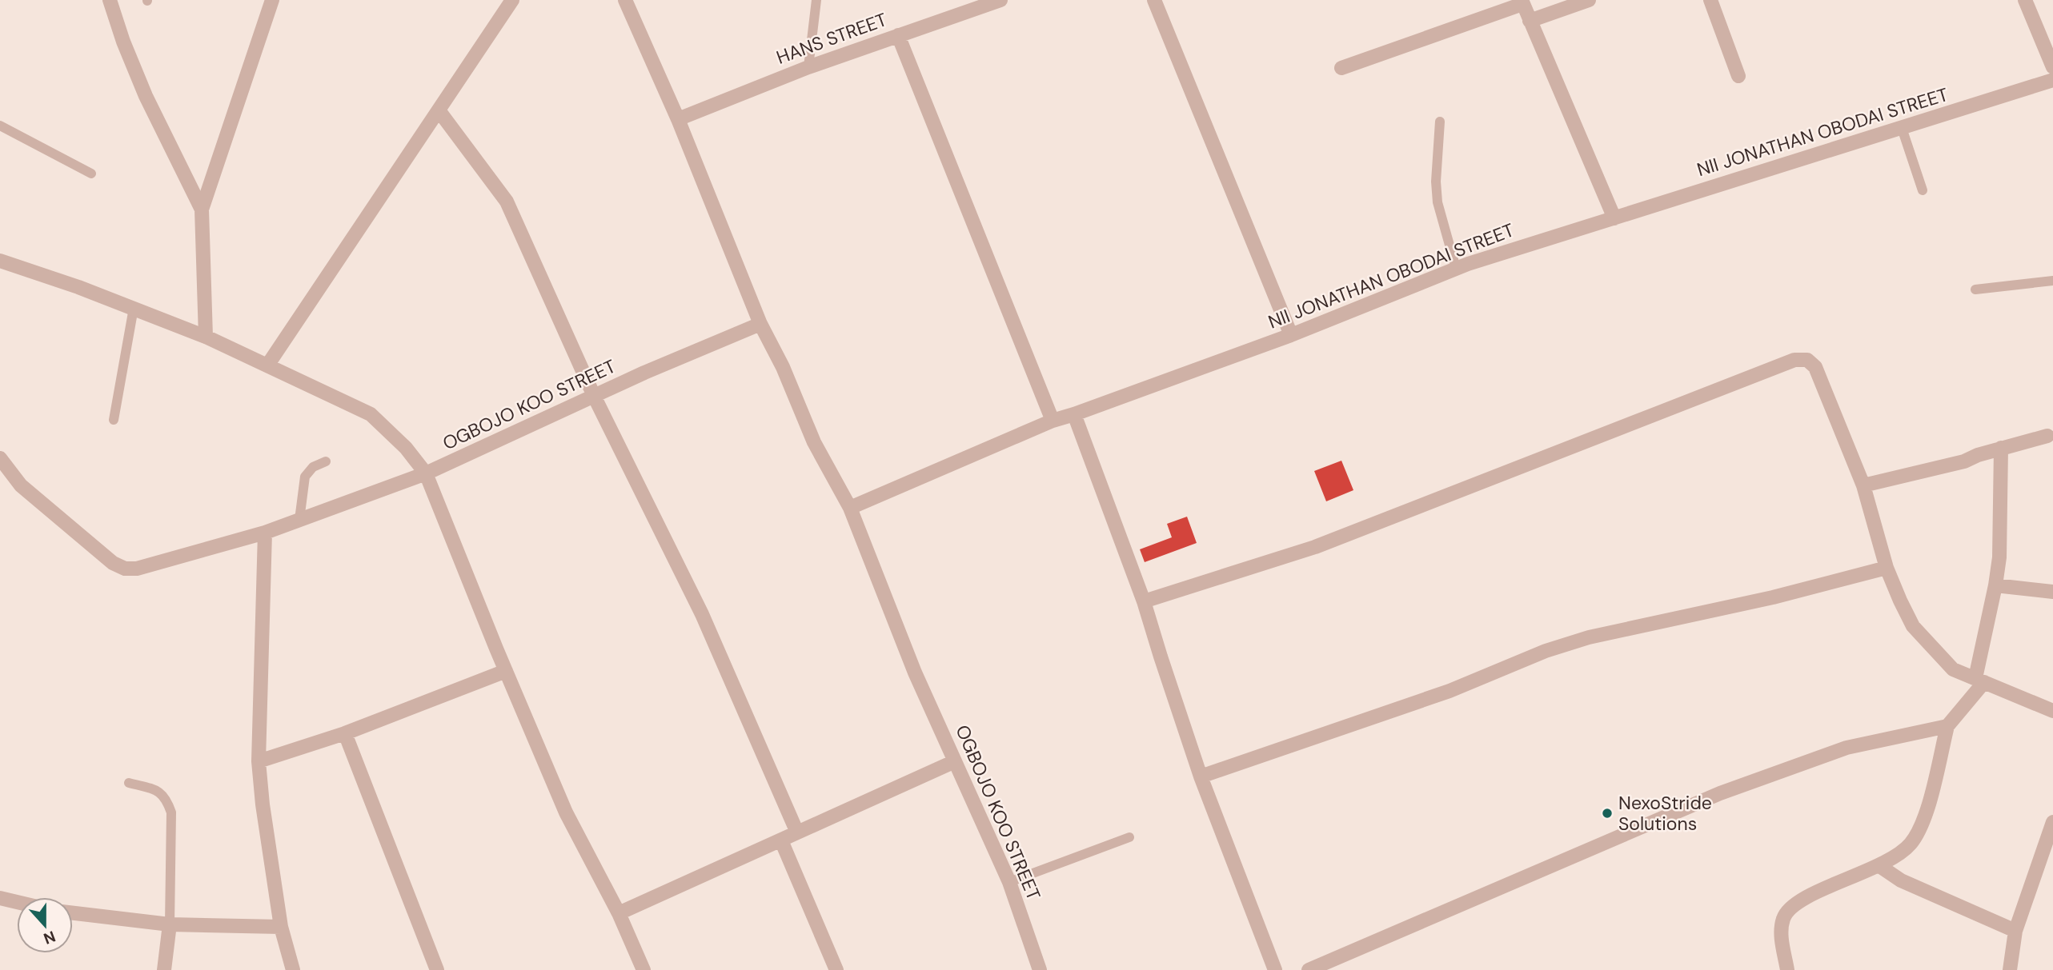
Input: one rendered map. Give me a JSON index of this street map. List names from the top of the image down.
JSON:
{
  "streets": {
    "street": ["HANS STREET", "NII JONATHAN OBODAI STREET", "OGBOJO KOO STREET"]
  },
  "crossings": [
    ["NII JONATHAN OBODAI STREET", "OGBOJO KOO STREET"]
  ],
  "places": ["NexoStride Solutions"],
  "north": "bottom"
}
